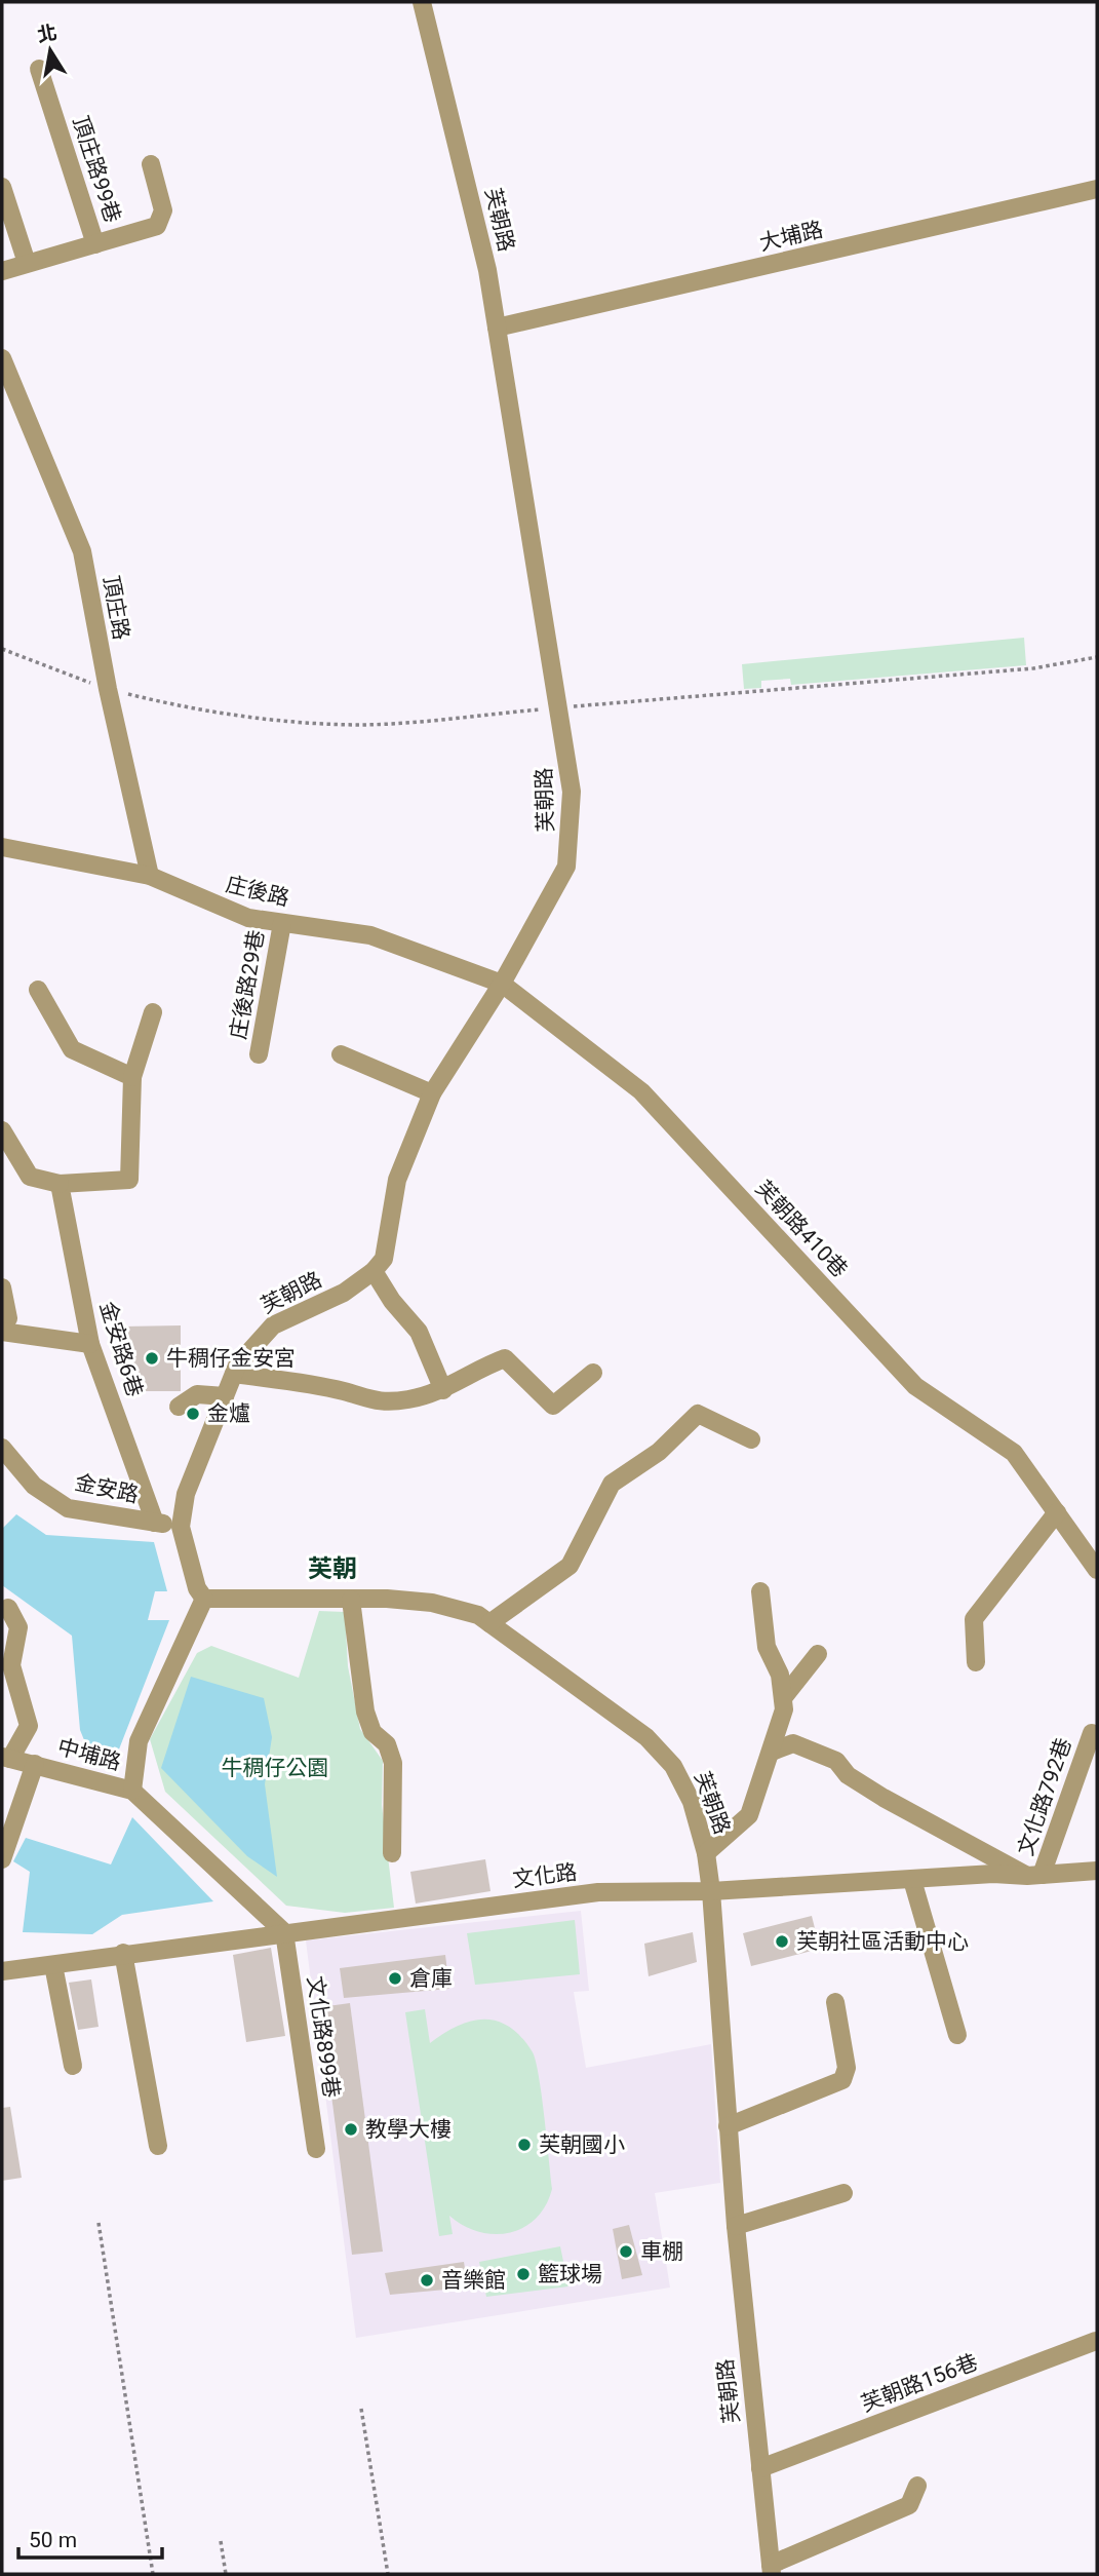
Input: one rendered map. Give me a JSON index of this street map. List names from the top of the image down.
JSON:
{
  "streets": {
    "street": [
      "頂庄路99巷",
      "芙朝路",
      "大埔路",
      "頂庄路",
      "庄後路",
      "庄後路29巷",
      "芙朝路410巷",
      "金安路6巷",
      "金安路",
      "中埔路",
      "文化路792巷",
      "文化路",
      "文化路899巷",
      "芙朝路156巷"
    ]
  },
  "crossings": [
    ["芙朝路", "大埔路"],
    ["芙朝路", "庄後路"],
    ["芙朝路", "芙朝路410巷"],
    ["芙朝路", "金安路"],
    ["芙朝路", "文化路"],
    ["芙朝路", "芙朝路156巷"],
    ["頂庄路", "庄後路"],
    ["庄後路", "庄後路29巷"],
    ["庄後路", "芙朝路410巷"],
    ["金安路6巷", "金安路"],
    ["文化路792巷", "文化路"],
    ["文化路", "文化路899巷"]
  ],
  "districts": ["芙朝"],
  "parks": ["牛稠仔公園"],
  "places": [
    "牛稠仔金安宮",
    "金爐",
    "芙朝社區活動中心",
    "倉庫",
    "教學大樓",
    "芙朝國小",
    "車棚",
    "籃球場",
    "音樂館"
  ],
  "scale_bar": "50 m",
  "north": "top"
}
